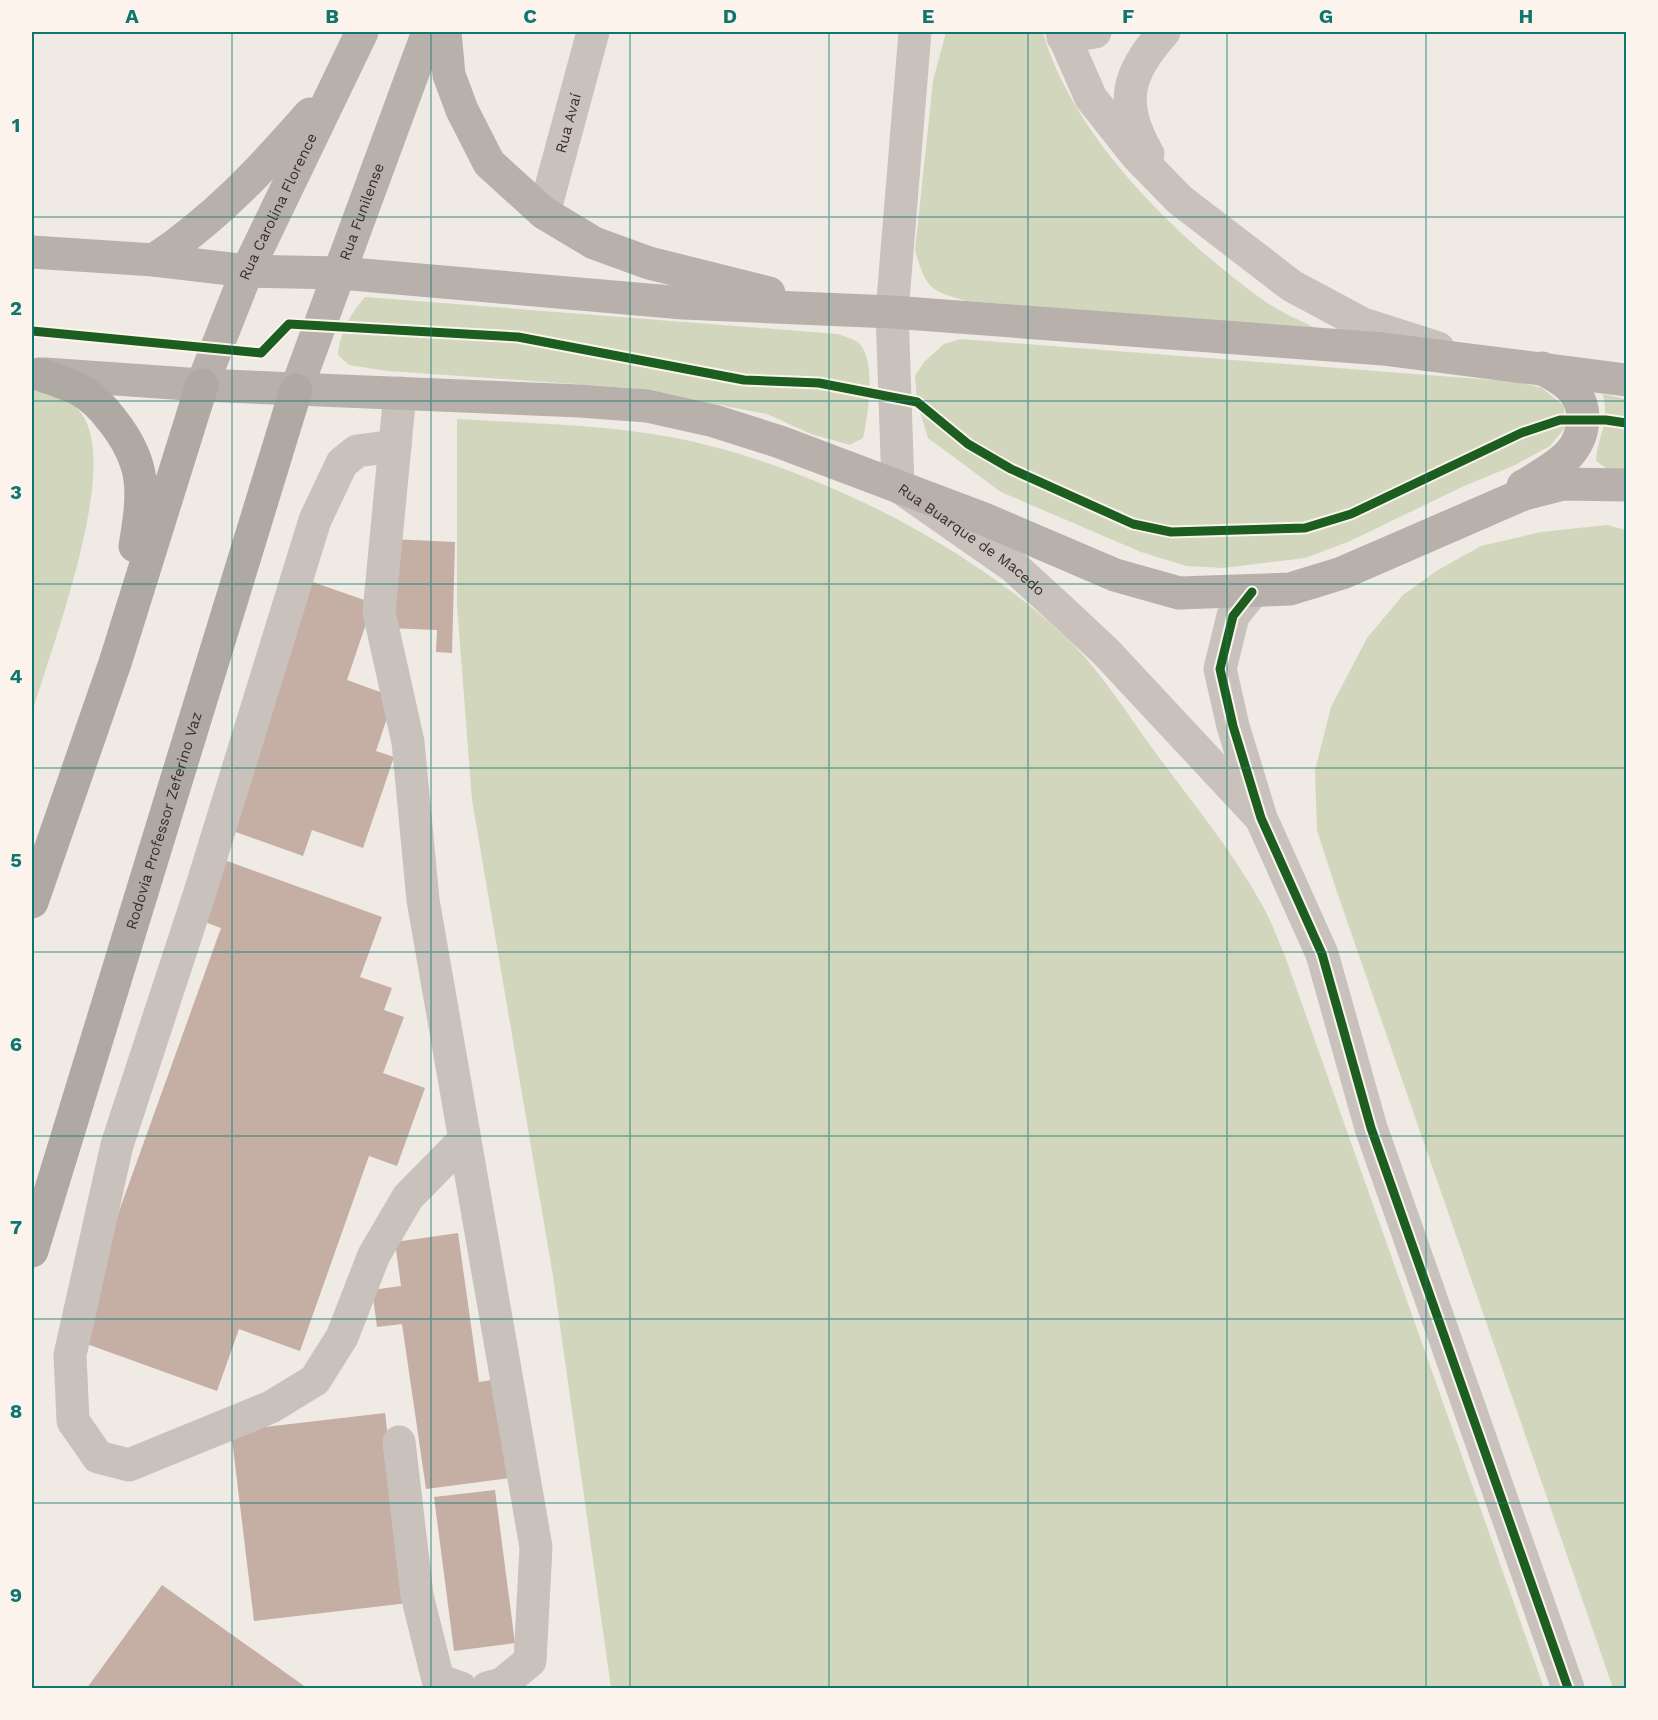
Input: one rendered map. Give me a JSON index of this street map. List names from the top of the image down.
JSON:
{
  "streets": {
    "highway": ["Rodovia Professor Zeferino Vaz"],
    "main road": ["Rua Carolina Florence", "Rua Funilense"],
    "street": ["Rua Avaí", "Rua Buarque de Macedo"]
  },
  "crossings": [
    ["Rua Funilense", "Rodovia Professor Zeferino Vaz"]
  ],
  "grid": {
    "columns": [
      "A",
      "B",
      "C",
      "D",
      "E",
      "F",
      "G",
      "H"
    ],
    "rows": [
      "1",
      "2",
      "3",
      "4",
      "5",
      "6",
      "7",
      "8",
      "9"
    ]
  }
}
